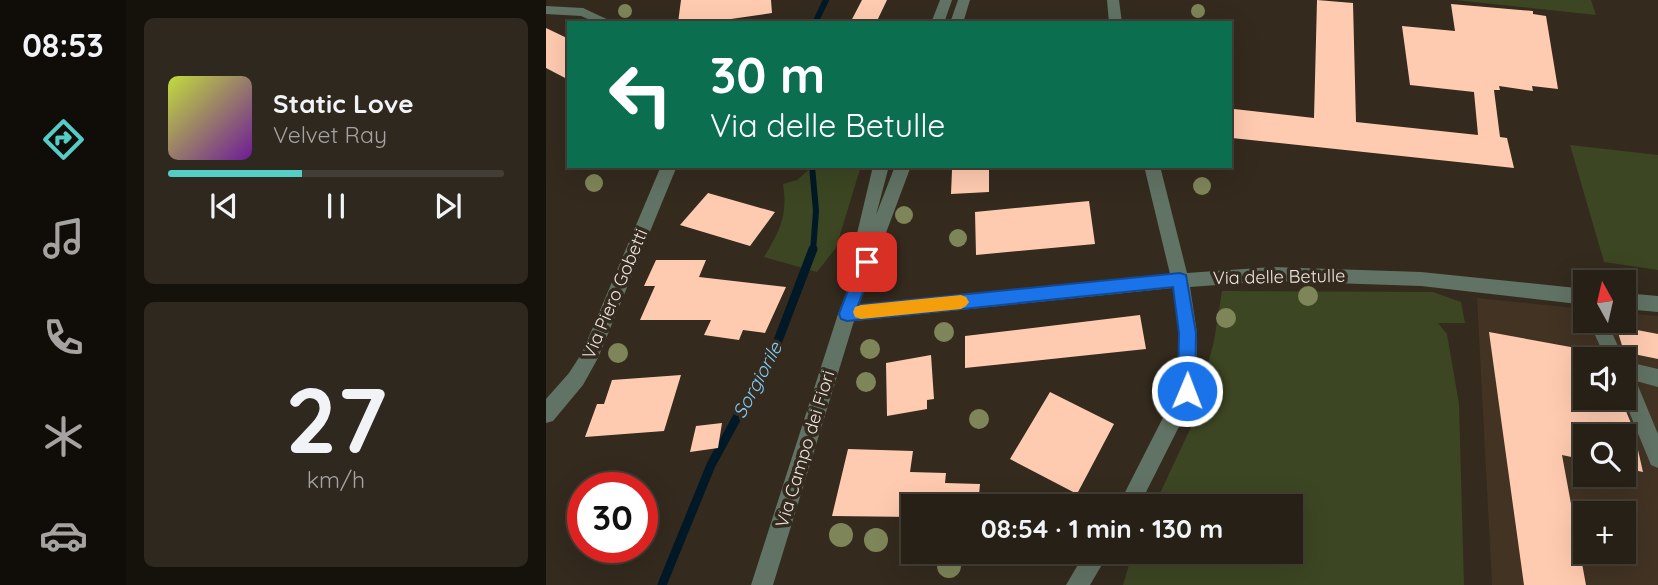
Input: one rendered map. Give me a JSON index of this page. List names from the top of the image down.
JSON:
{
  "streets": {
    "street": ["Via delle Betulle", "Via Piero Gobetti", "Via Campo dei Fiori"]
  },
  "crossings": [
    ["Via delle Betulle", "Via Campo dei Fiori"]
  ],
  "water": ["Sorgiorile"],
  "north": "top",
  "page": {
    "tabs": "08:53",
    "turn": ["30 m", "Via delle Betulle"],
    "song": ["Static Love", "Velvet Ray"],
    "map_buttons": "+",
    "tile": ["27", "km/h"],
    "limit": "30",
    "trip": "08:54 · 1 min · 130 m"
  }
}
